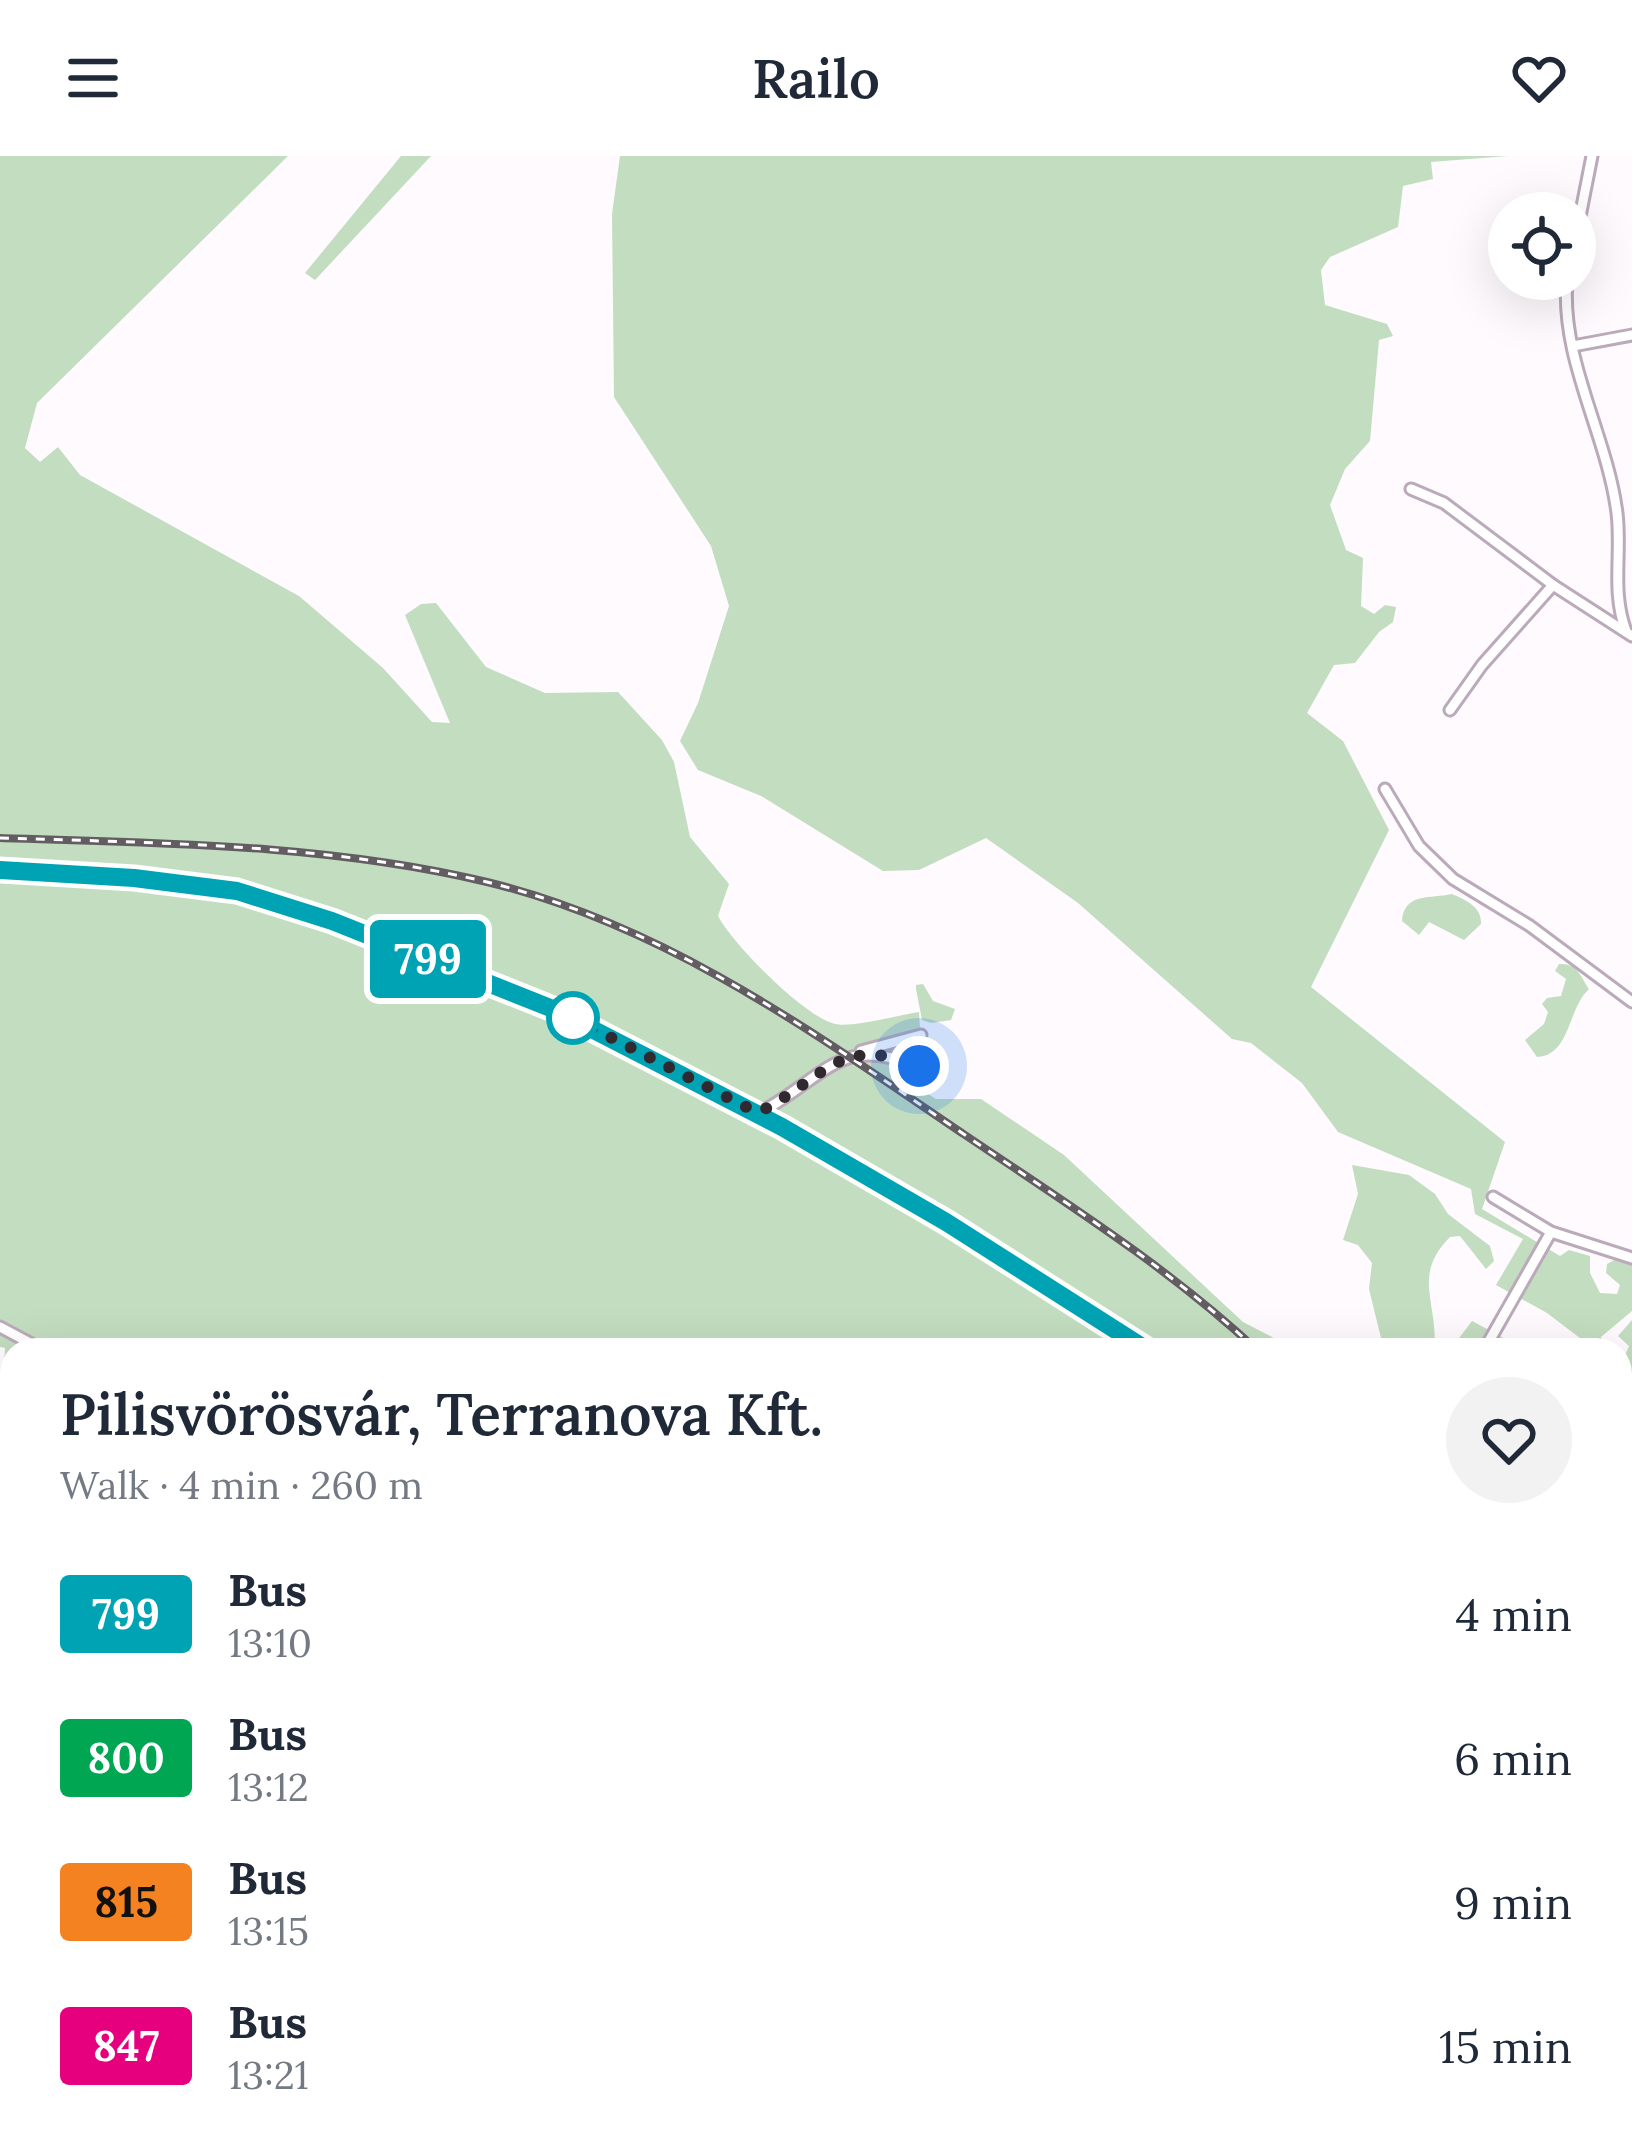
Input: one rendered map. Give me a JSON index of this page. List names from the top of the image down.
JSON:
{
  "lines": ["bus line 799"],
  "page": {
    "header": "Railo",
    "on_map": "799",
    "heading": ["Pilisvörösvár, Terranova Kft.", "Walk · 4 min · 260 m"],
    "list": [
      {
        "mark": "799",
        "name": "Bus",
        "note": "13:10",
        "value": "4 min"
      },
      {
        "mark": "800",
        "name": "Bus",
        "note": "13:12",
        "value": "6 min"
      },
      {
        "mark": "815",
        "name": "Bus",
        "note": "13:15",
        "value": "9 min"
      },
      {
        "mark": "847",
        "name": "Bus",
        "note": "13:21",
        "value": "15 min"
      }
    ]
  }
}
